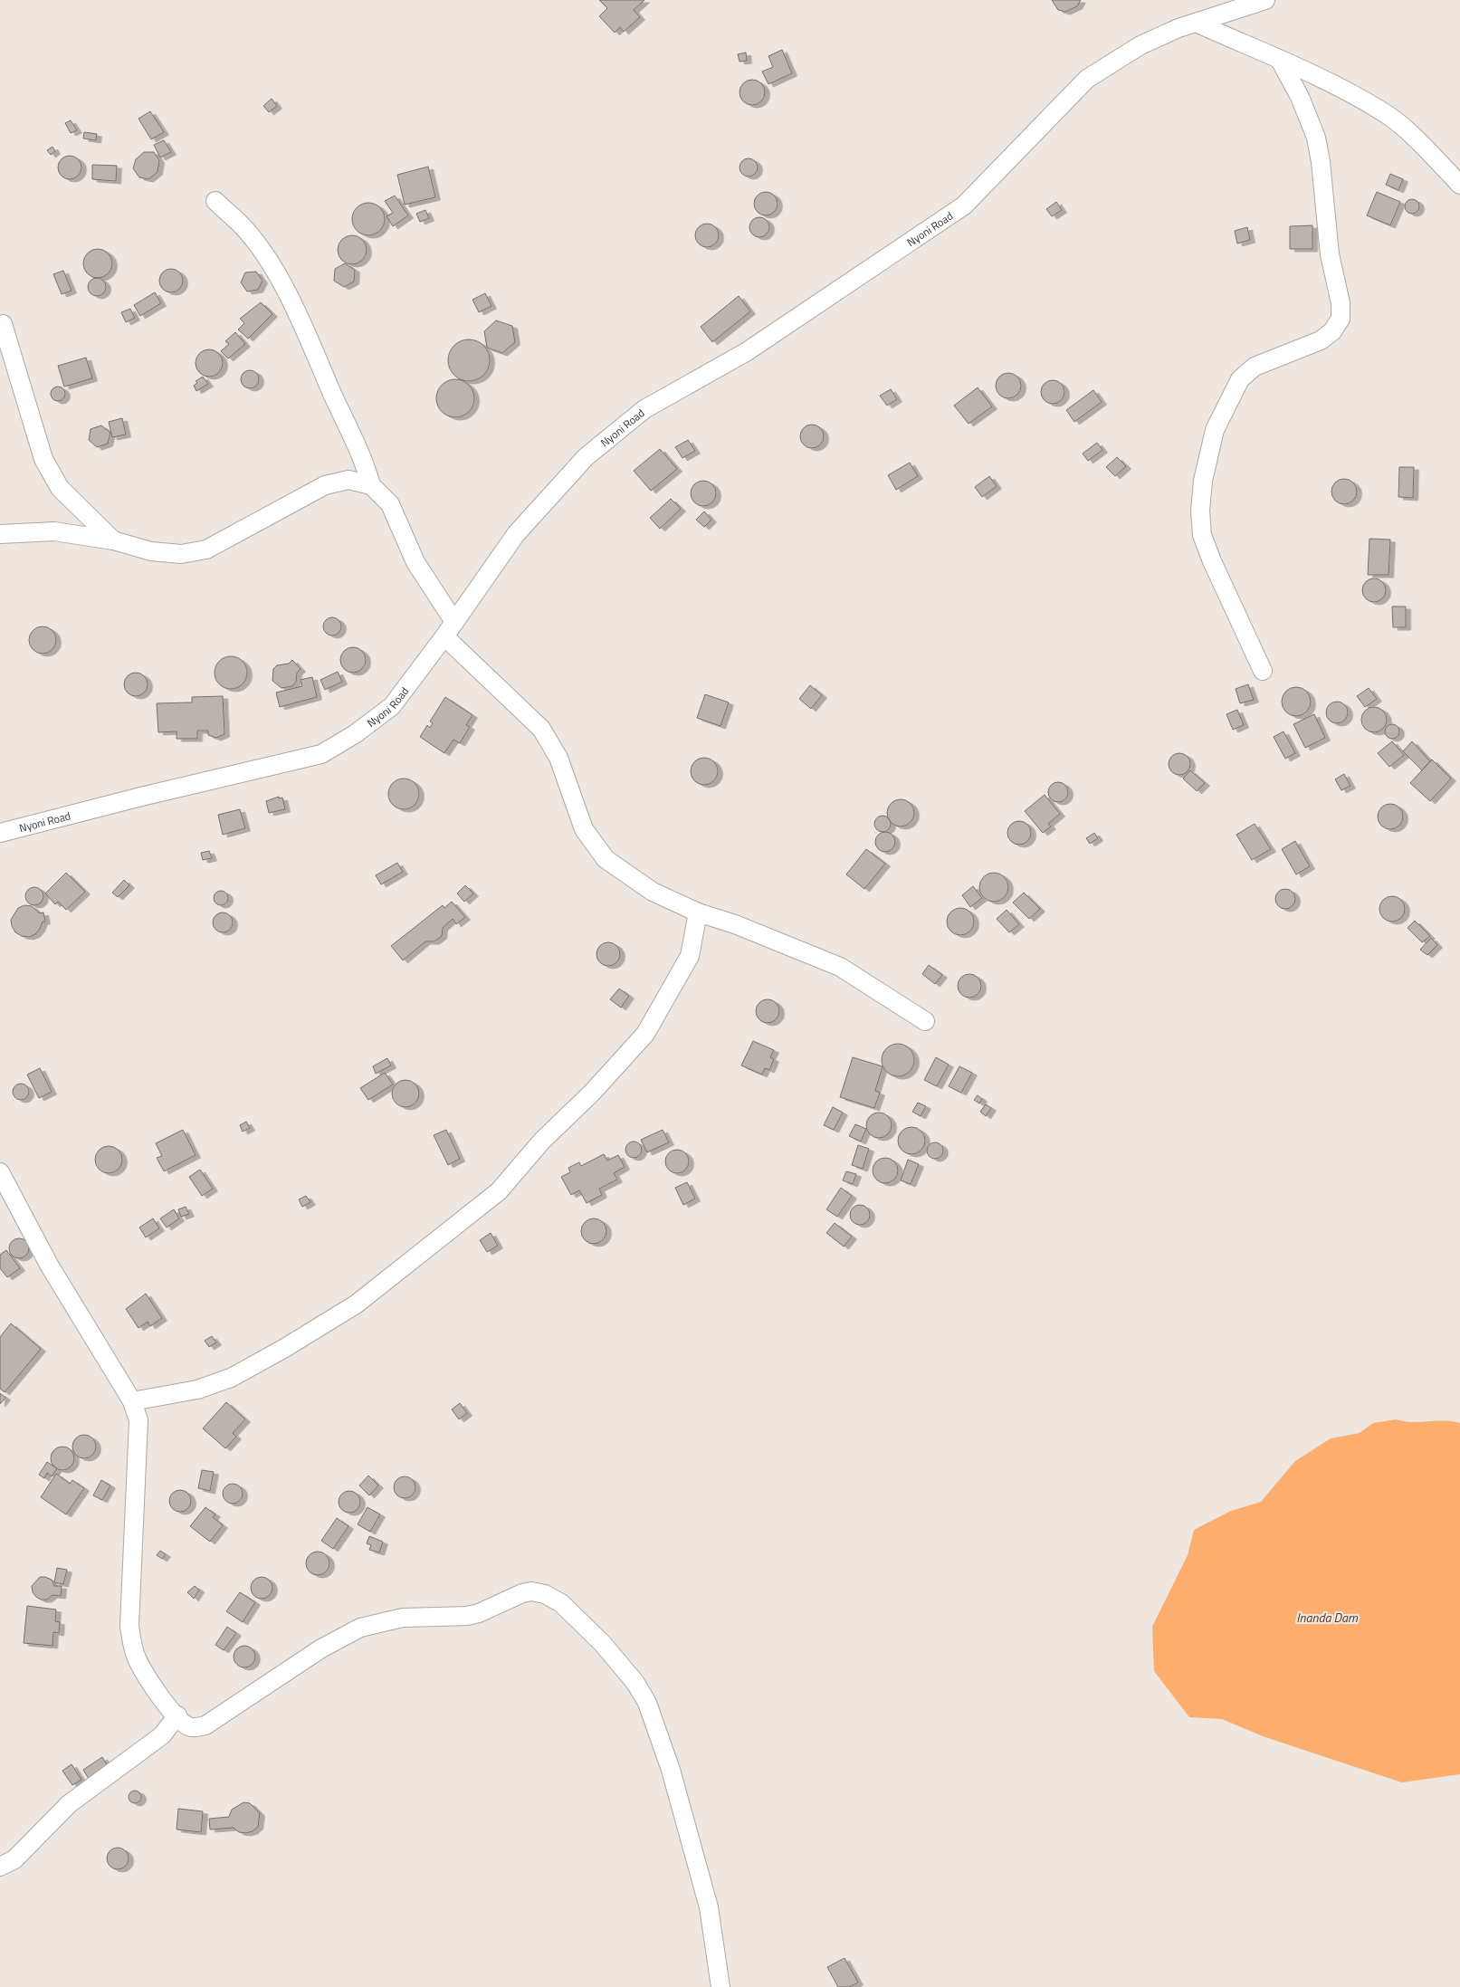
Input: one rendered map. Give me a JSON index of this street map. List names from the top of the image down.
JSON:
{
  "streets": {
    "street": ["Nyoni Road"]
  },
  "water": ["Inanda Dam"]
}
